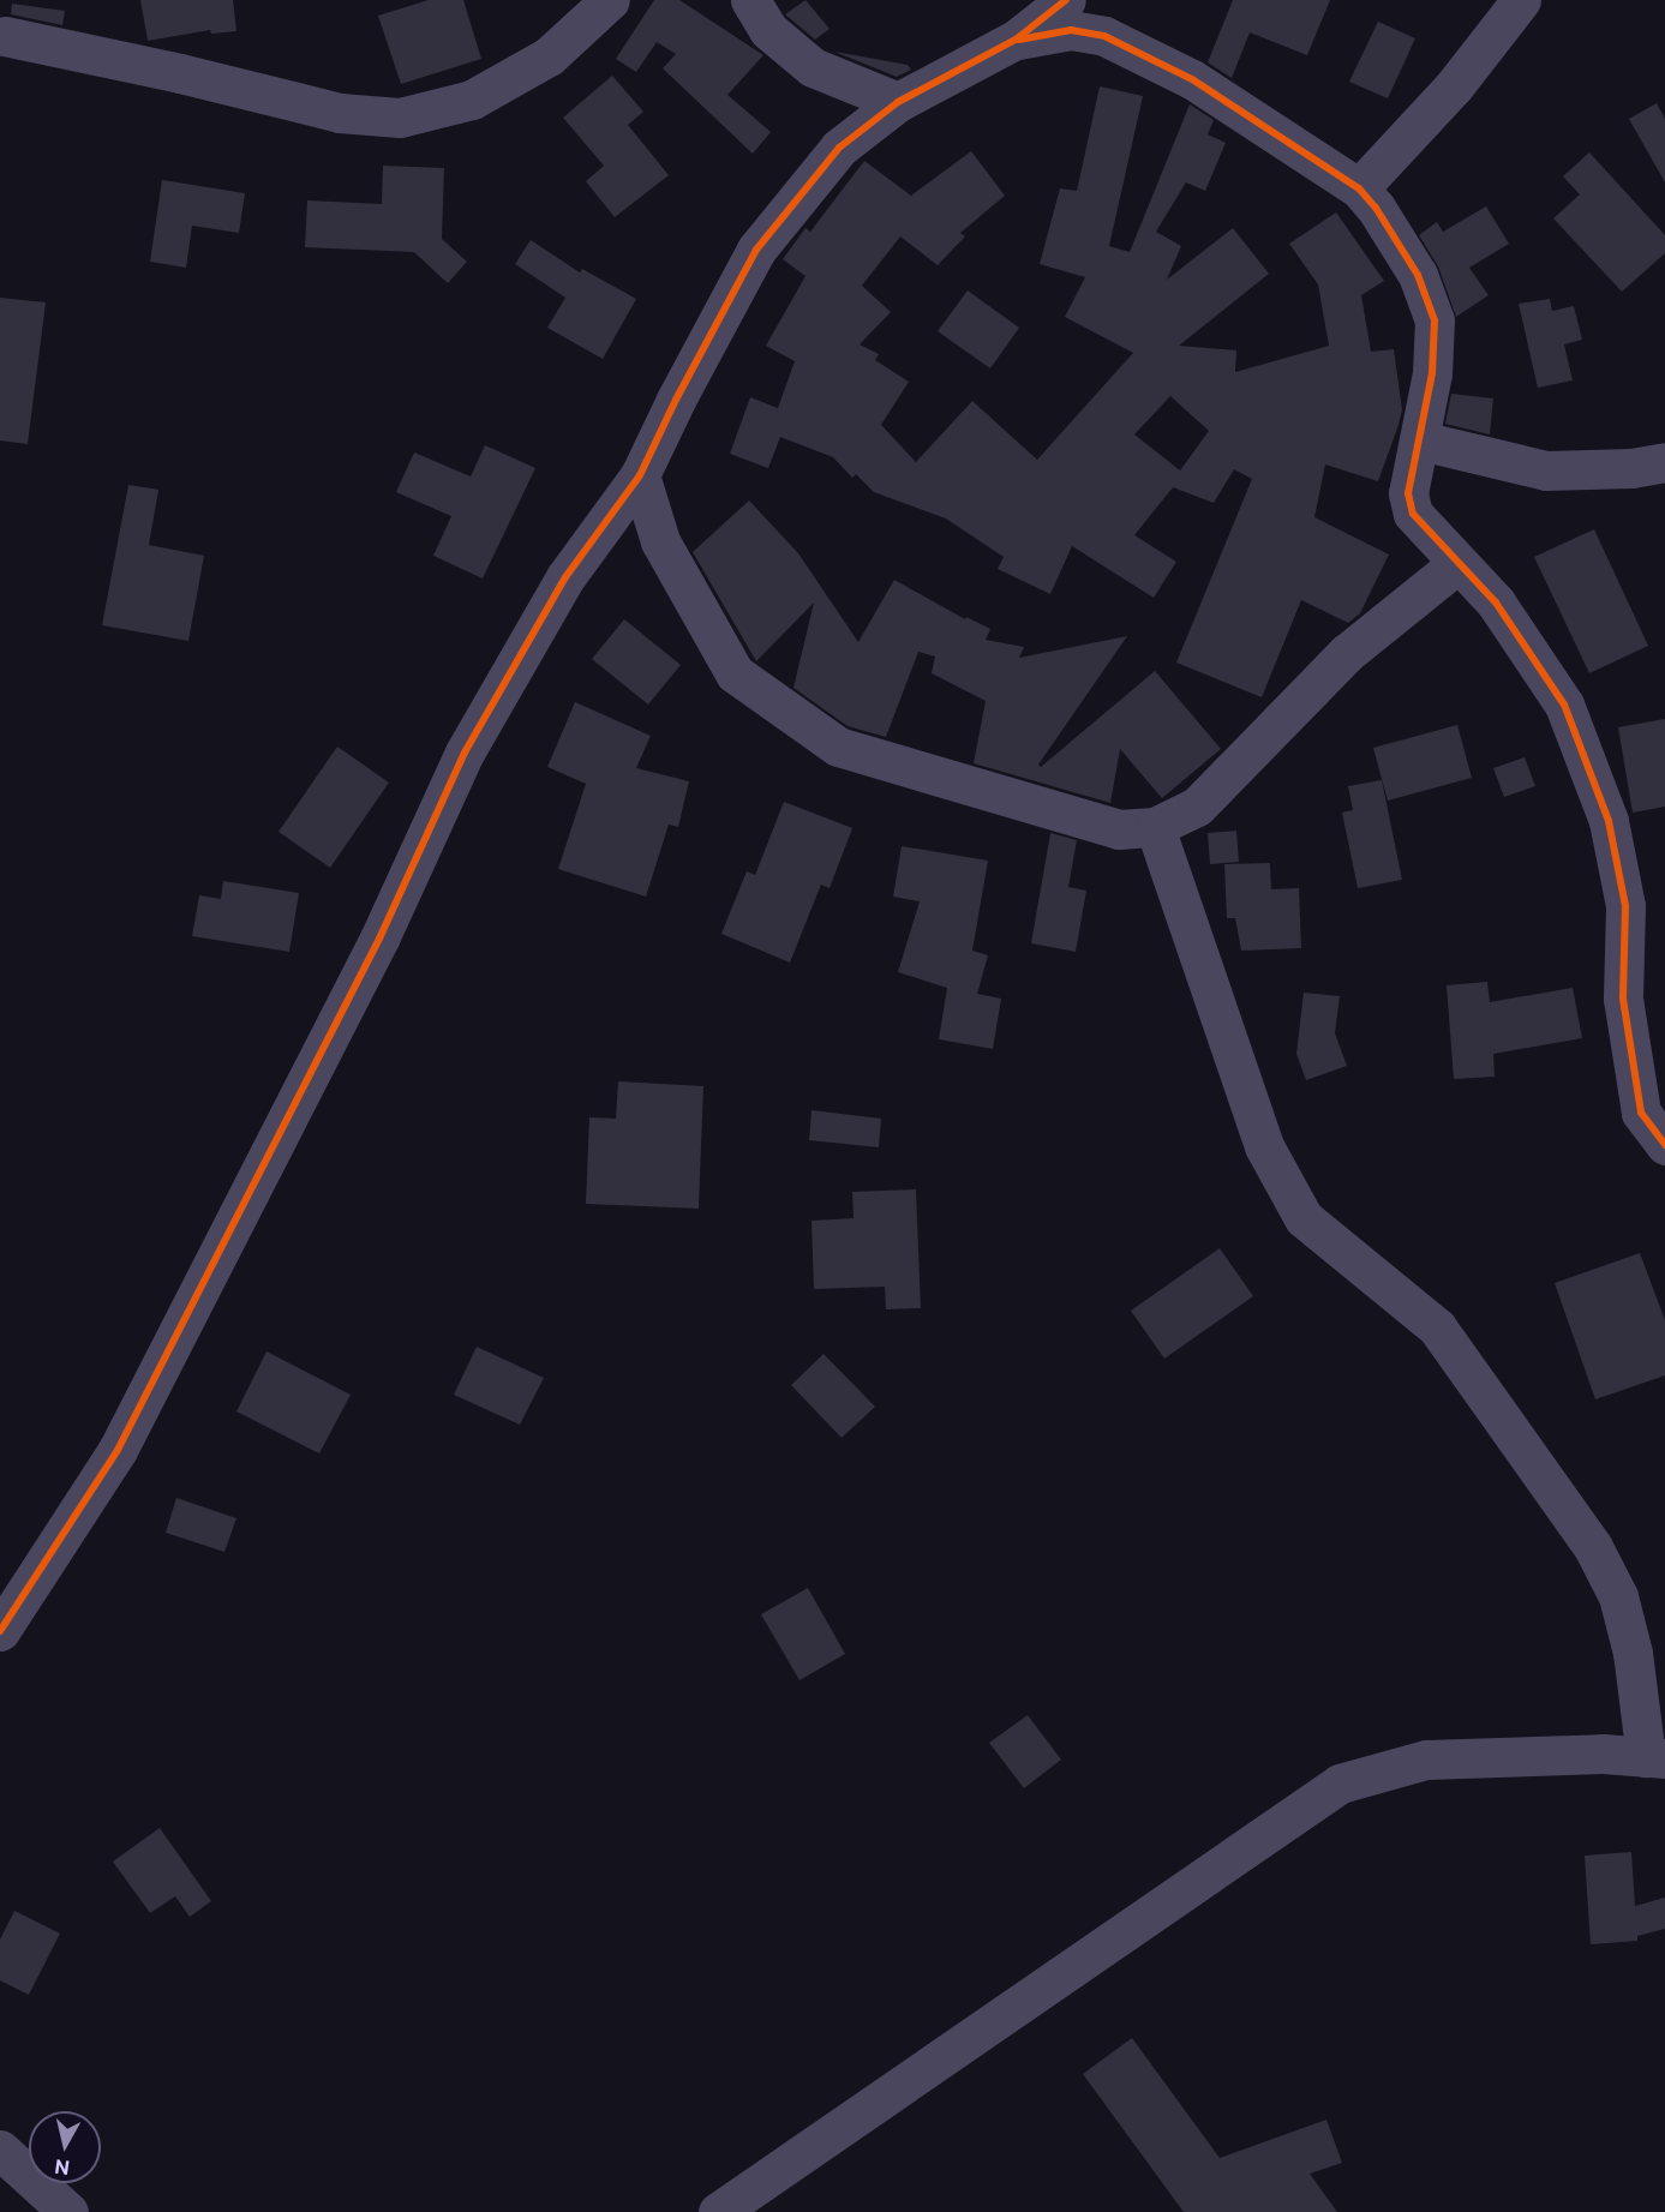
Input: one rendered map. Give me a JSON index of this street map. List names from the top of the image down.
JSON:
{
  "north": "bottom"
}
